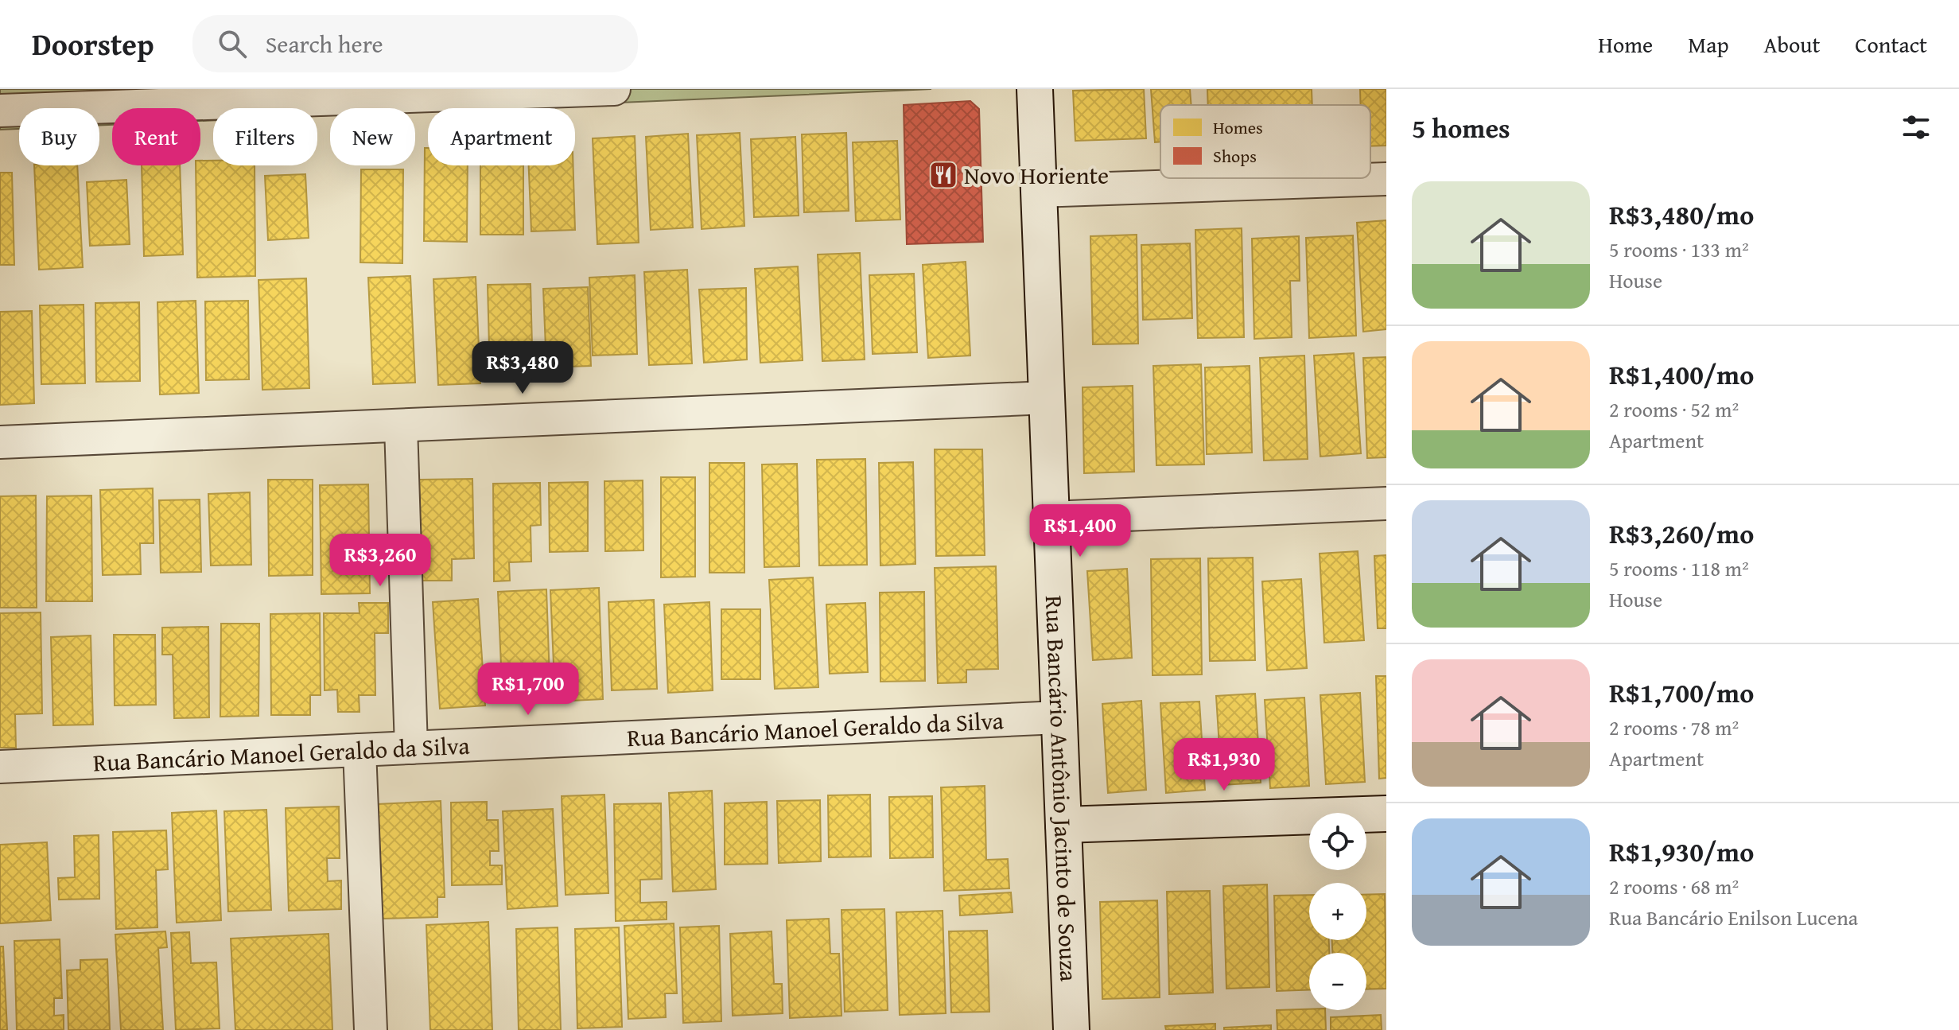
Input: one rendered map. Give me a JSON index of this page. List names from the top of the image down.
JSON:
{
  "streets": {
    "street": ["Rua Bancário Manoel Geraldo da Silva", "Rua Bancário Antônio Jacinto de Souza"]
  },
  "crossings": [
    ["Rua Bancário Manoel Geraldo da Silva", "Rua Bancário Antônio Jacinto de Souza"]
  ],
  "places": {
    "restaurant": ["Novo Horiente"]
  },
  "legend": ["Homes", "Shops"],
  "page": {
    "header": "Doorstep",
    "search": "Search here",
    "nav": [
      "Home",
      "Map",
      "About",
      "Contact"
    ],
    "heading": "5 homes",
    "chip": [
      "Buy",
      "Rent",
      "Filters",
      "New",
      "Apartment"
    ],
    "list": [
      {
        "name": "R$3,480/mo",
        "note": "5 rooms · 133 m² · House"
      },
      {
        "name": "R$1,400/mo",
        "note": "2 rooms · 52 m² · Apartment"
      },
      {
        "name": "R$3,260/mo",
        "note": "5 rooms · 118 m² · House"
      },
      {
        "name": "R$1,700/mo",
        "note": "2 rooms · 78 m² · Apartment"
      },
      {
        "name": "R$1,930/mo",
        "note": "2 rooms · 68 m² · Rua Bancário Enilson Lucena"
      }
    ],
    "price": [
      "R$3,480",
      "R$1,400",
      "R$3,260",
      "R$1,700",
      "R$1,930"
    ],
    "map_buttons": ["+", "−"]
  }
}
